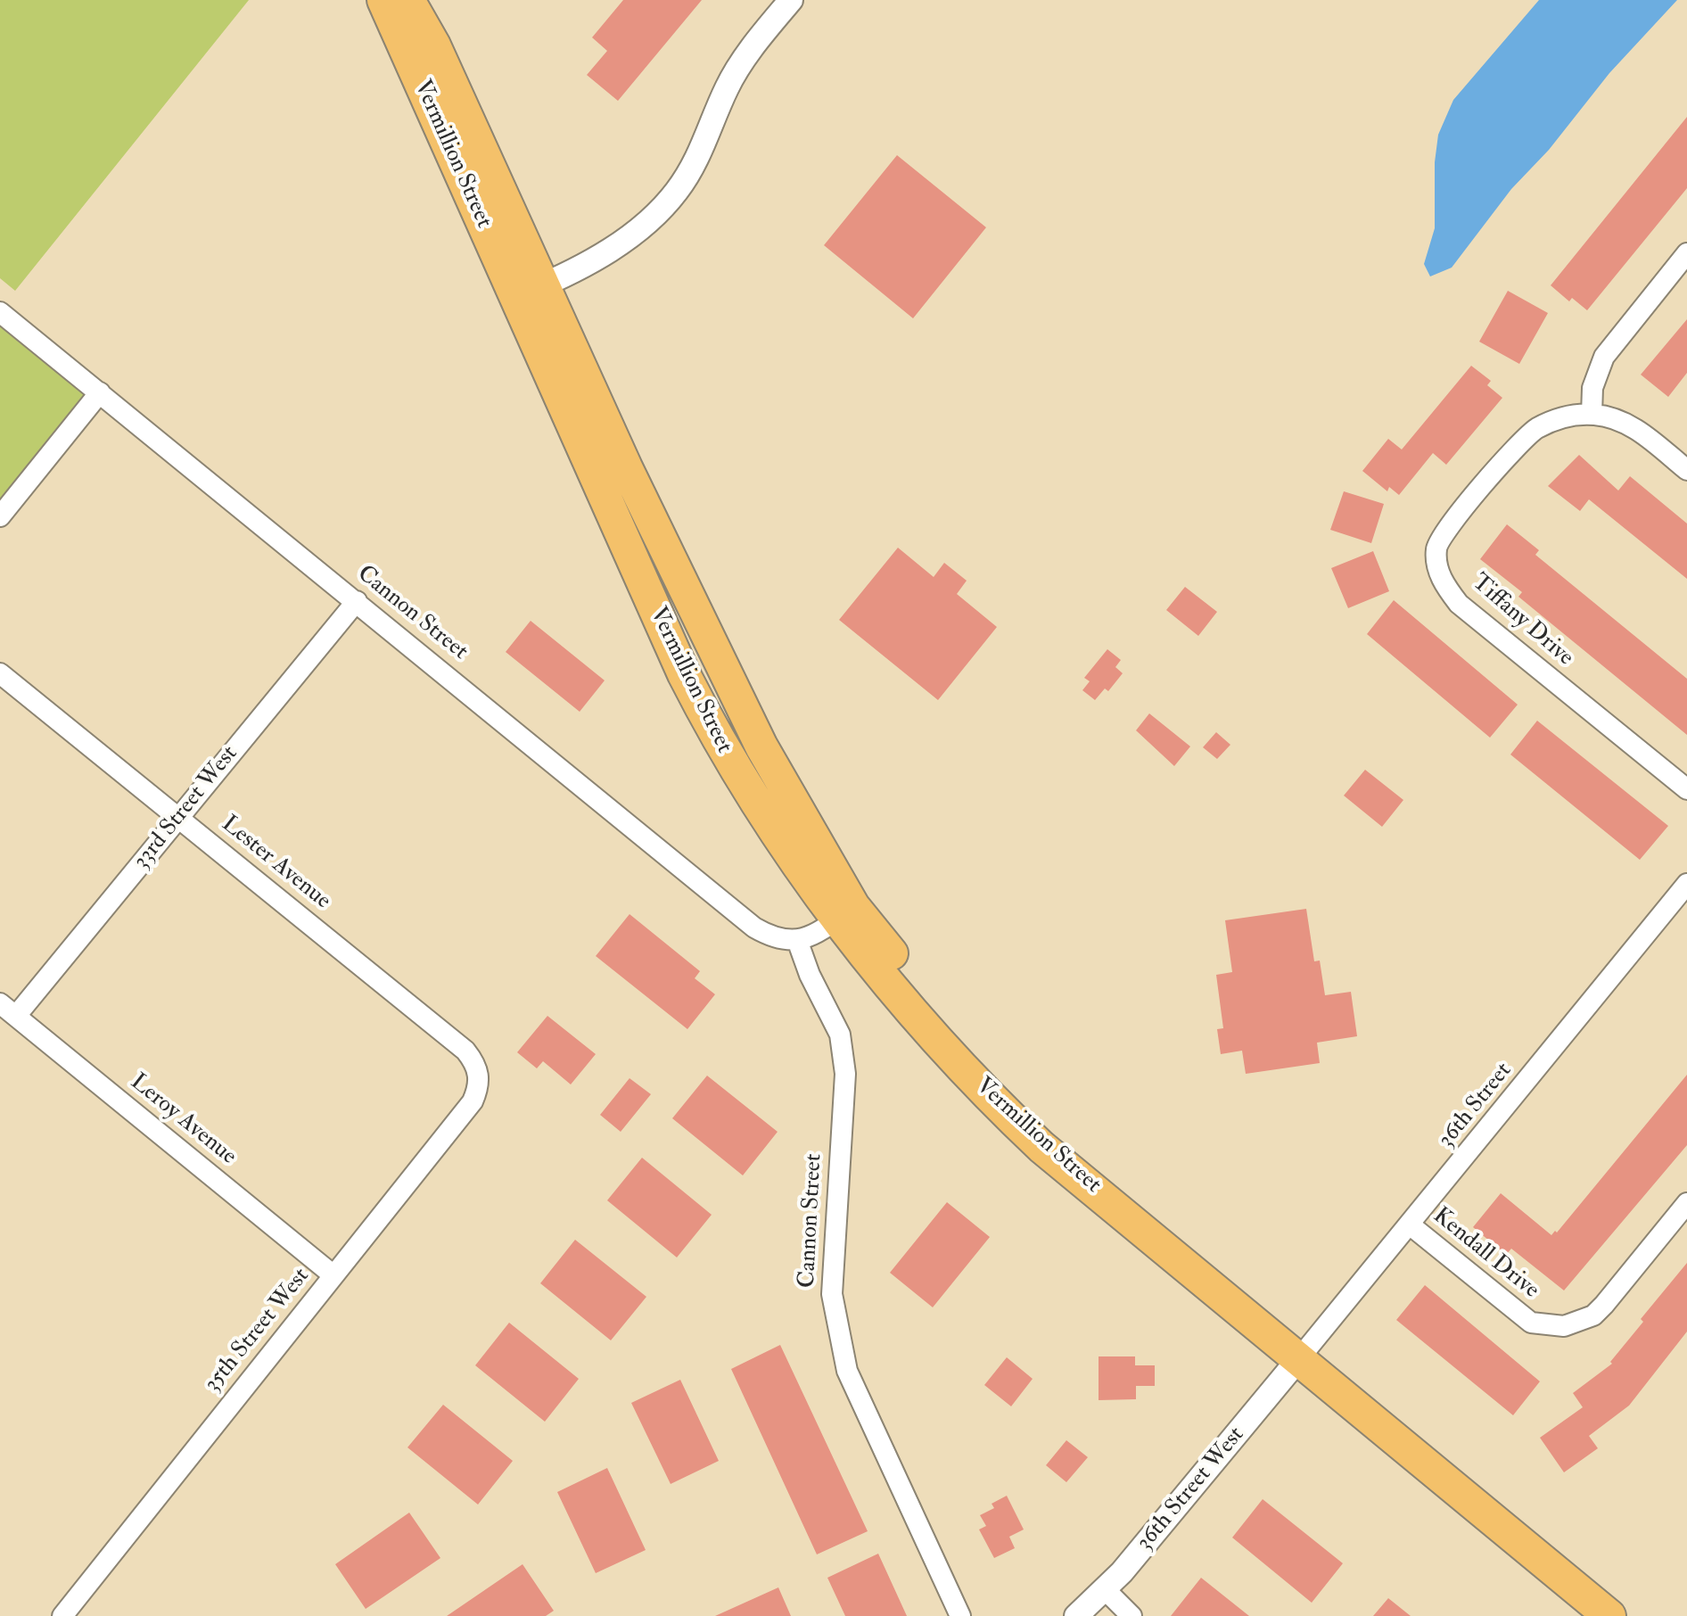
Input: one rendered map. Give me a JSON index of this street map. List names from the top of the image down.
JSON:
{
  "streets": {
    "highway": ["Vermillion Street"],
    "street": [
      "Cannon Street",
      "Tiffany Drive",
      "33rd Street West",
      "Lester Avenue",
      "36th Street",
      "Leroy Avenue",
      "Kendall Drive",
      "35th Street West",
      "36th Street West"
    ]
  },
  "crossings": [
    ["Vermillion Street", "36th Street"],
    ["Vermillion Street", "36th Street West"],
    ["Cannon Street", "33rd Street West"],
    ["33rd Street West", "Lester Avenue"],
    ["33rd Street West", "Leroy Avenue"],
    ["Lester Avenue", "35th Street West"],
    ["36th Street", "Kendall Drive"],
    ["36th Street", "36th Street West"],
    ["Leroy Avenue", "35th Street West"]
  ]
}
